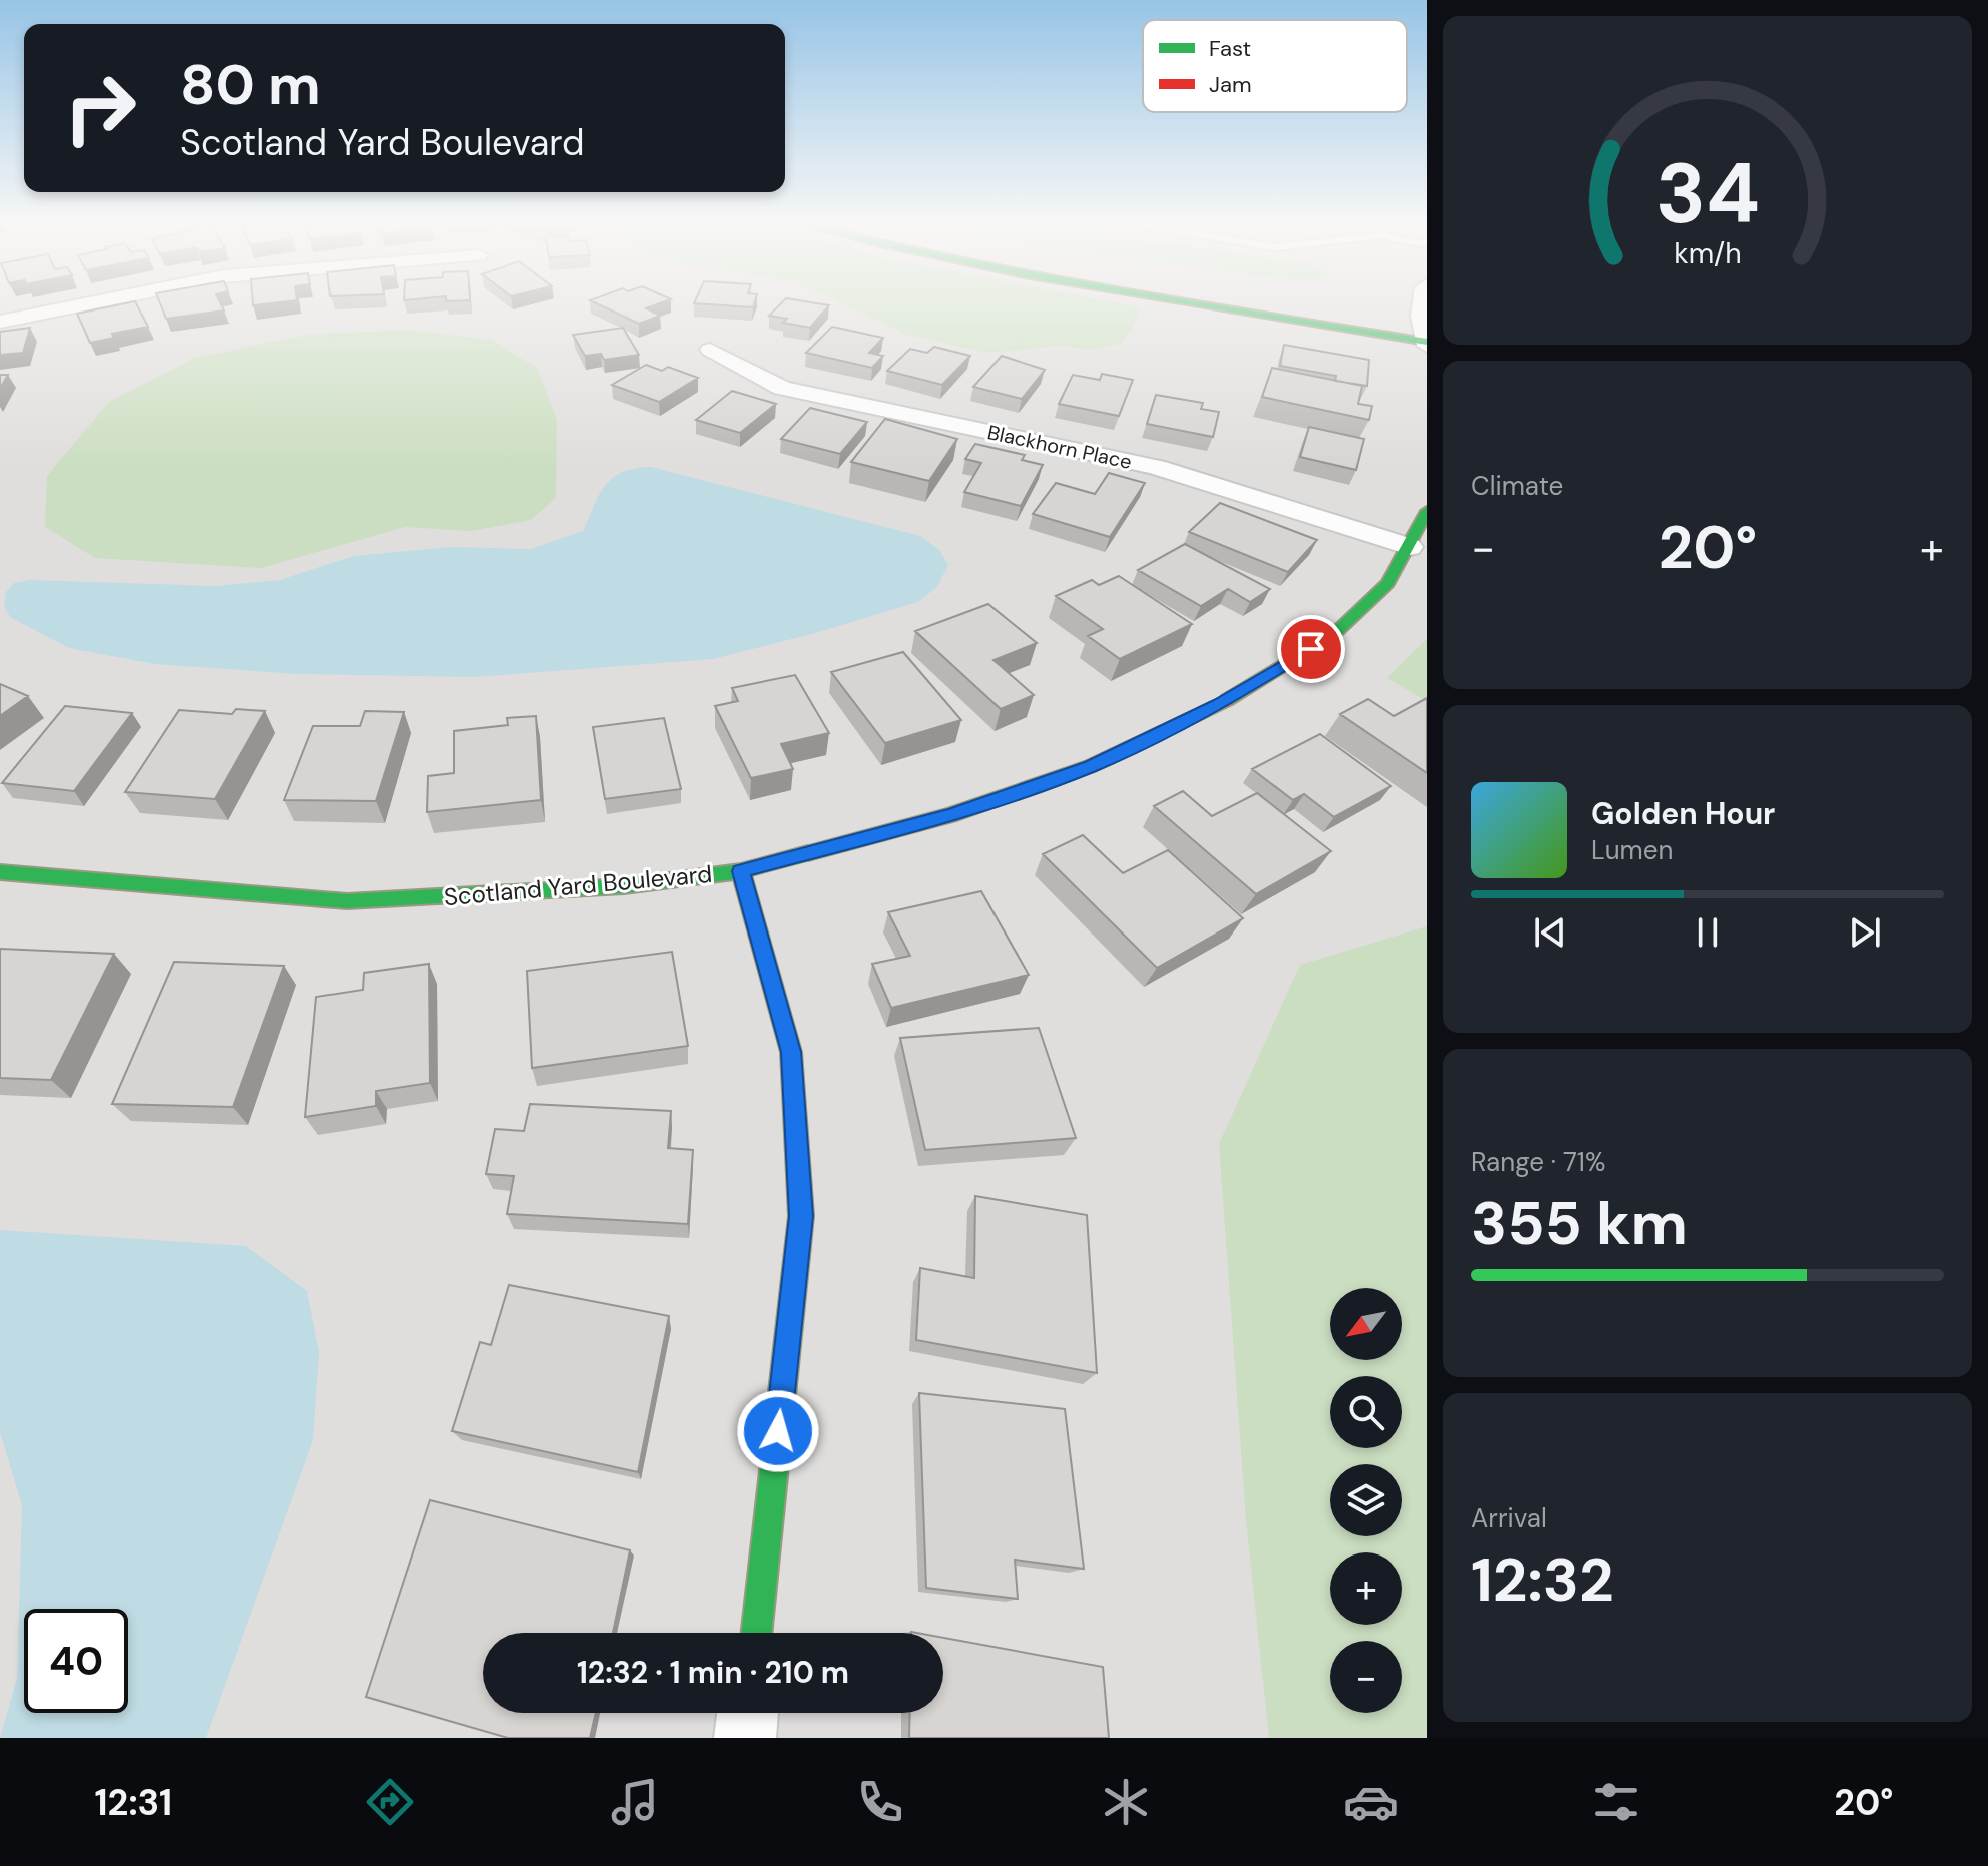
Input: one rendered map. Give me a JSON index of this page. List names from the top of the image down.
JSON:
{
  "streets": {
    "street": ["Blackhorn Place", "Scotland Yard Boulevard"]
  },
  "crossings": [
    ["Blackhorn Place", "Scotland Yard Boulevard"]
  ],
  "legend": ["Fast", "Jam"],
  "north": "bottom left",
  "page": {
    "turn": ["80 m", "Scotland Yard Boulevard"],
    "tile": [
      "Climate",
      ["Range · 71%", "355 km"],
      ["Arrival", "12:32"]
    ],
    "heat": ["−", "20°", "+"],
    "song": ["Golden Hour", "Lumen"],
    "map_buttons": ["+", "−"],
    "limit": "40",
    "trip": "12:32 · 1 min · 210 m",
    "tabs": ["12:31", "20°"],
    "gauge": ["34", "km/h"]
  }
}
